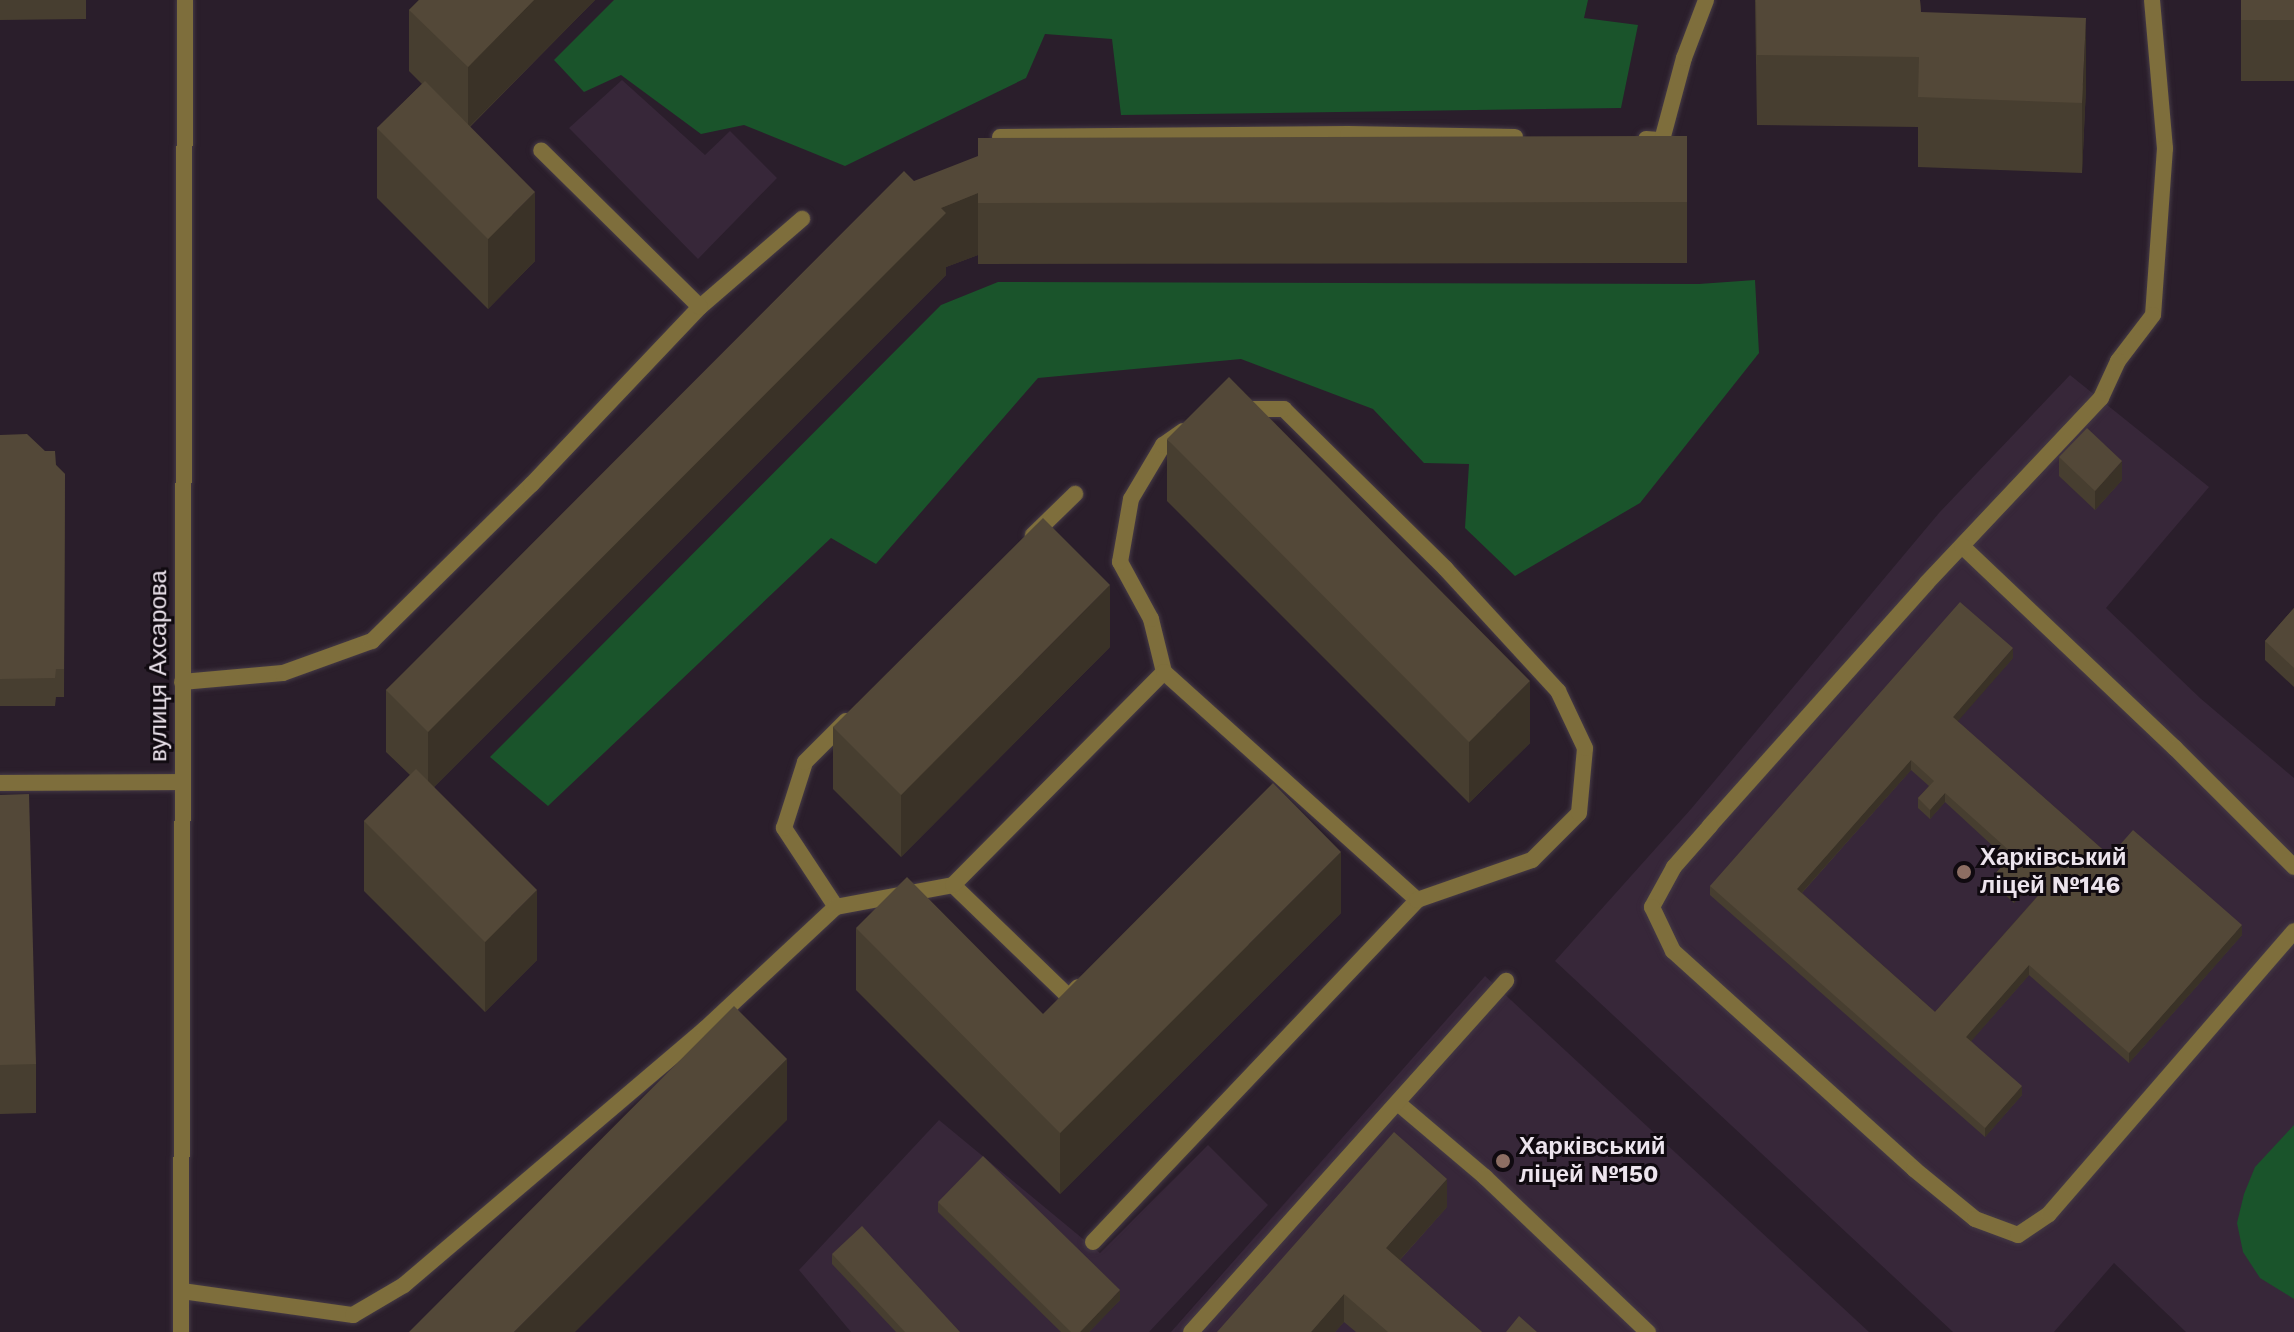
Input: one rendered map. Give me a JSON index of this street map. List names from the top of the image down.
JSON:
{
  "streets": {
    "street": ["вулиця Ахсарова"]
  },
  "places": ["Харківський ліцей №146", "Харківський ліцей №150"]
}
